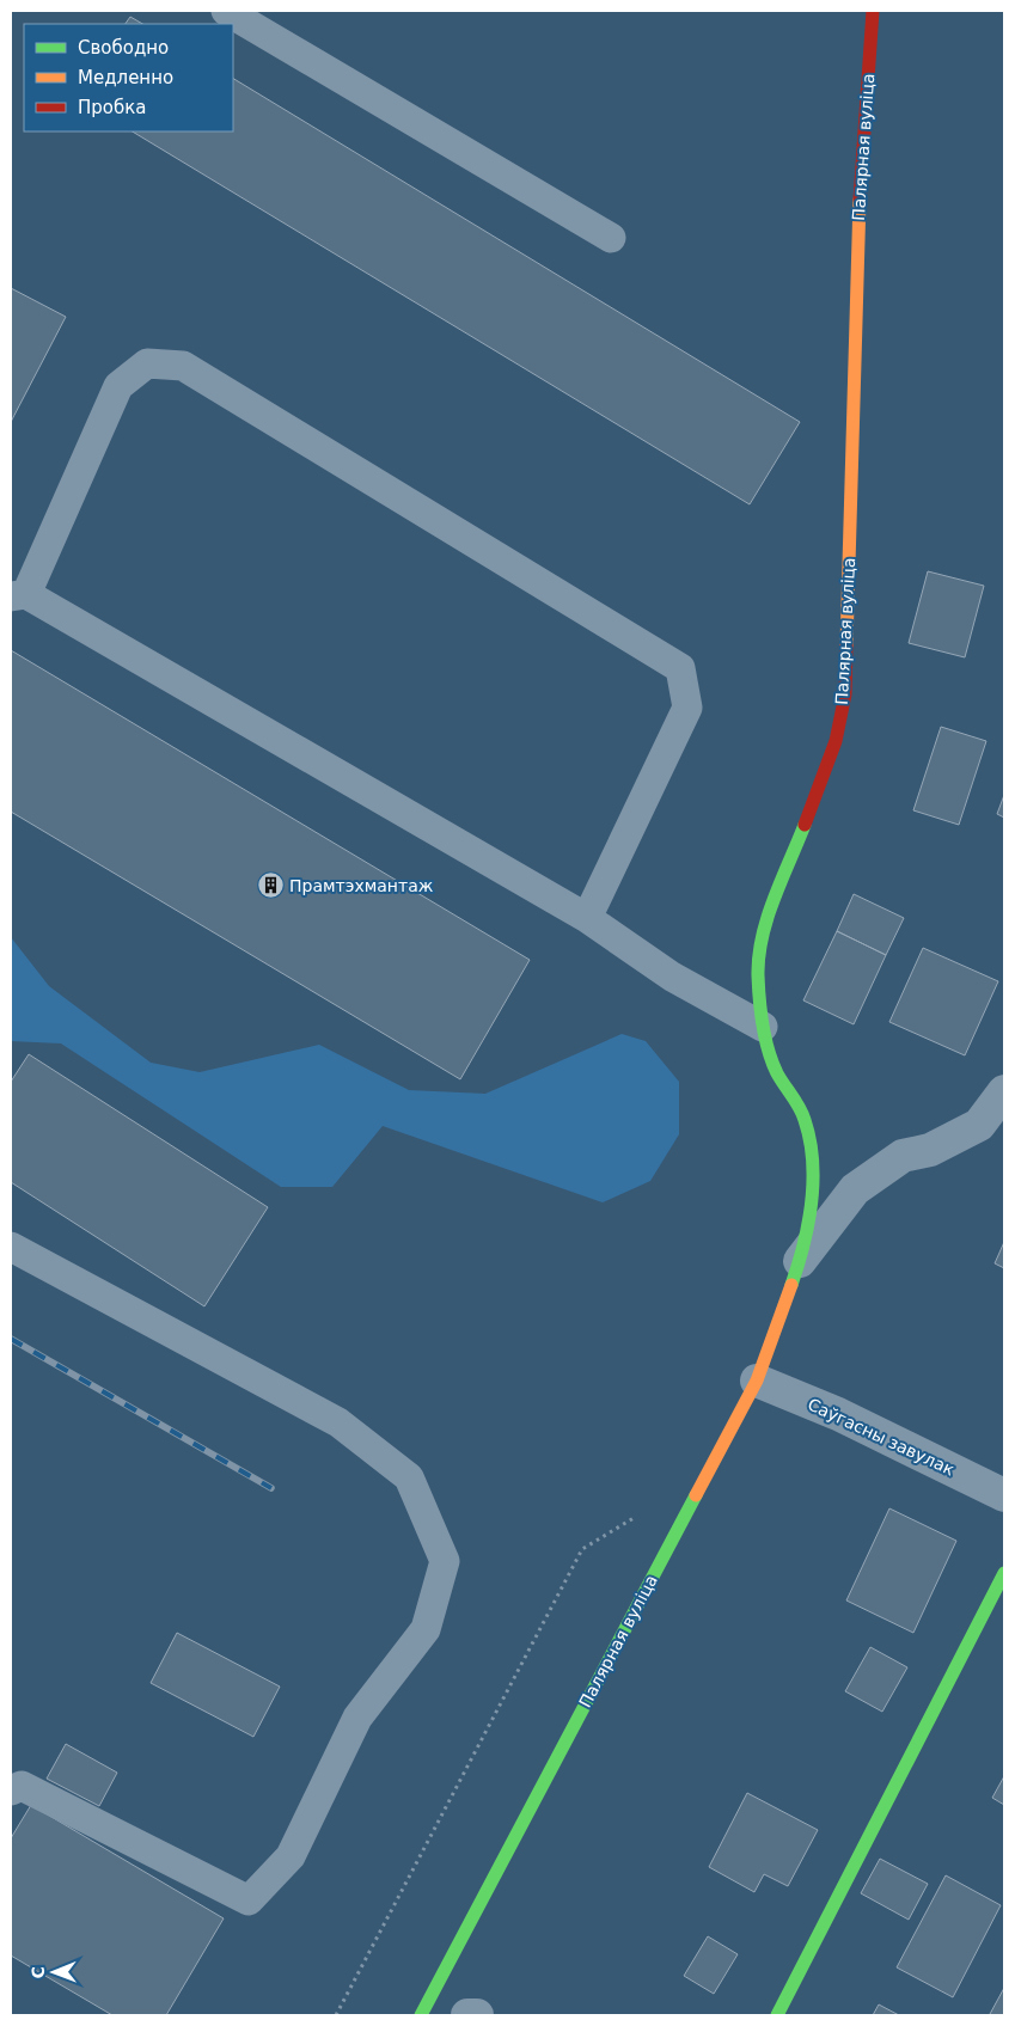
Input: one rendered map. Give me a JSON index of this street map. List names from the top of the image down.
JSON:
{
  "streets": {
    "street": ["Палярная вуліца", "Саўгасны завулак"]
  },
  "crossings": [
    ["Палярная вуліца", "Саўгасны завулак"]
  ],
  "places": {
    "building": ["Прамтэхмантаж"]
  },
  "legend": ["Свободно", "Медленно", "Пробка"],
  "north": "left"
}
